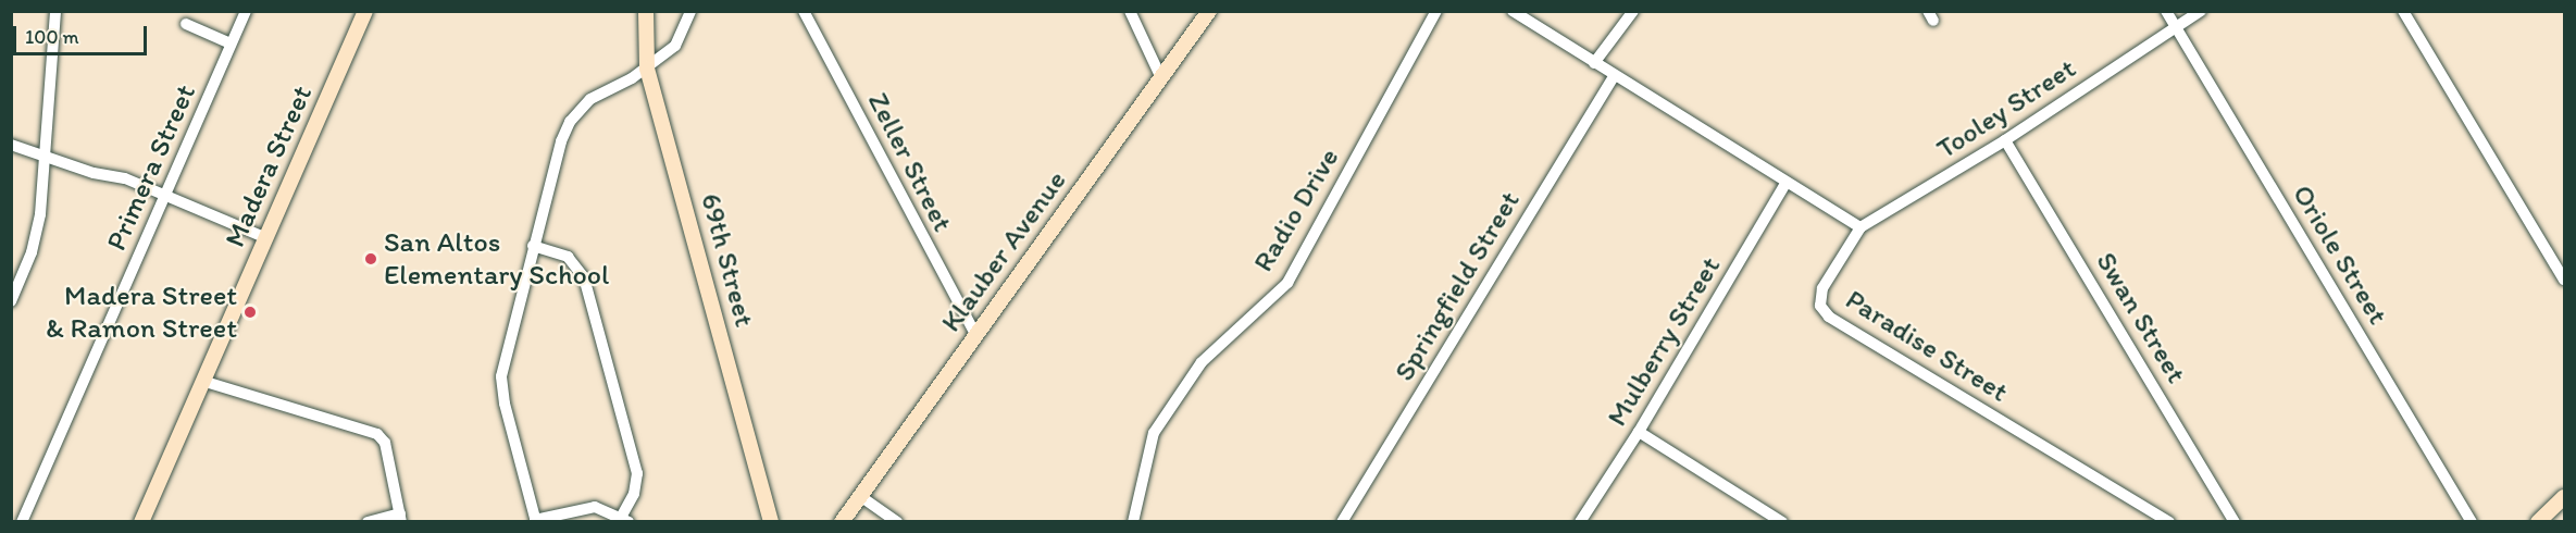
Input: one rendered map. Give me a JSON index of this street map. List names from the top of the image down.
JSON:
{
  "streets": {
    "street": [
      "Tooley Street",
      "Zeller Street",
      "Madera Street",
      "Primera Street",
      "Radio Drive",
      "Klauber Avenue",
      "Oriole Street",
      "69th Street",
      "Springfield Street",
      "Swan Street",
      "Mulberry Street",
      "Paradise Street"
    ]
  },
  "crossings": [
    ["Tooley Street", "Oriole Street"],
    ["Tooley Street", "Swan Street"],
    ["Tooley Street", "Paradise Street"],
    ["Zeller Street", "Klauber Avenue"]
  ],
  "places": ["San Altos Elementary School", "Madera Street & Ramon Street"],
  "scale_bar": "100 m"
}
